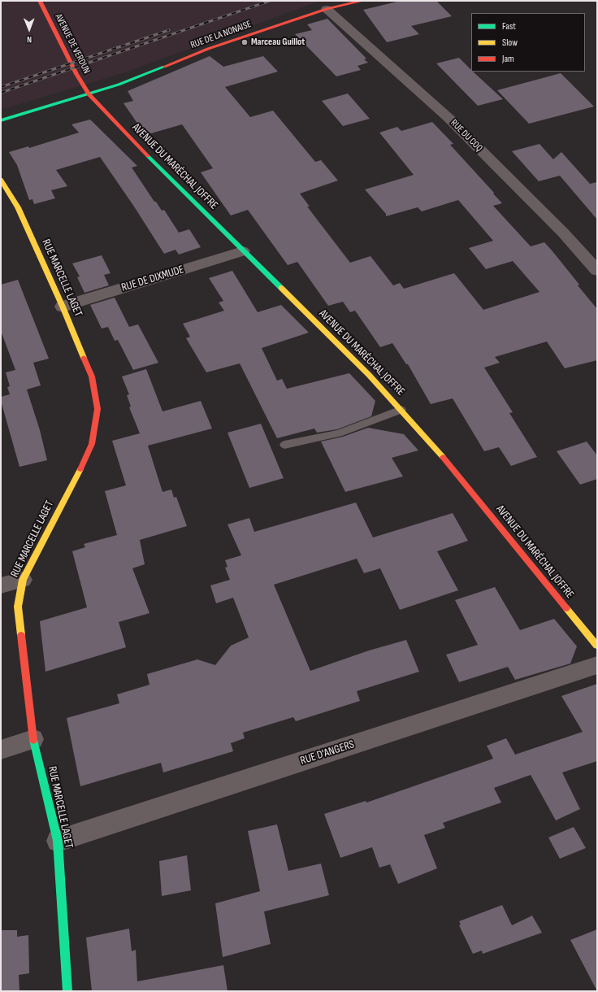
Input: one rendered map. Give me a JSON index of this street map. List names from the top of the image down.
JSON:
{
  "streets": {
    "street": [
      "RUE DE LA NONAISE",
      "AVENUE DE VERDUN",
      "RUE DU COQ",
      "AVENUE DU MARÉCHAL JOFFRE",
      "RUE MARCELLE LAGET",
      "RUE DE DIXMUDE",
      "RUE D'ANGERS"
    ]
  },
  "crossings": [
    ["RUE DE LA NONAISE", "AVENUE DE VERDUN"],
    ["RUE DE LA NONAISE", "RUE DU COQ"],
    ["RUE DE LA NONAISE", "AVENUE DU MARÉCHAL JOFFRE"],
    ["AVENUE DE VERDUN", "AVENUE DU MARÉCHAL JOFFRE"],
    ["AVENUE DU MARÉCHAL JOFFRE", "RUE DE DIXMUDE"],
    ["RUE MARCELLE LAGET", "RUE DE DIXMUDE"],
    ["RUE MARCELLE LAGET", "RUE D'ANGERS"]
  ],
  "places": ["Marceau Guillot"],
  "legend": ["Fast", "Slow", "Jam"],
  "north": "bottom"
}
